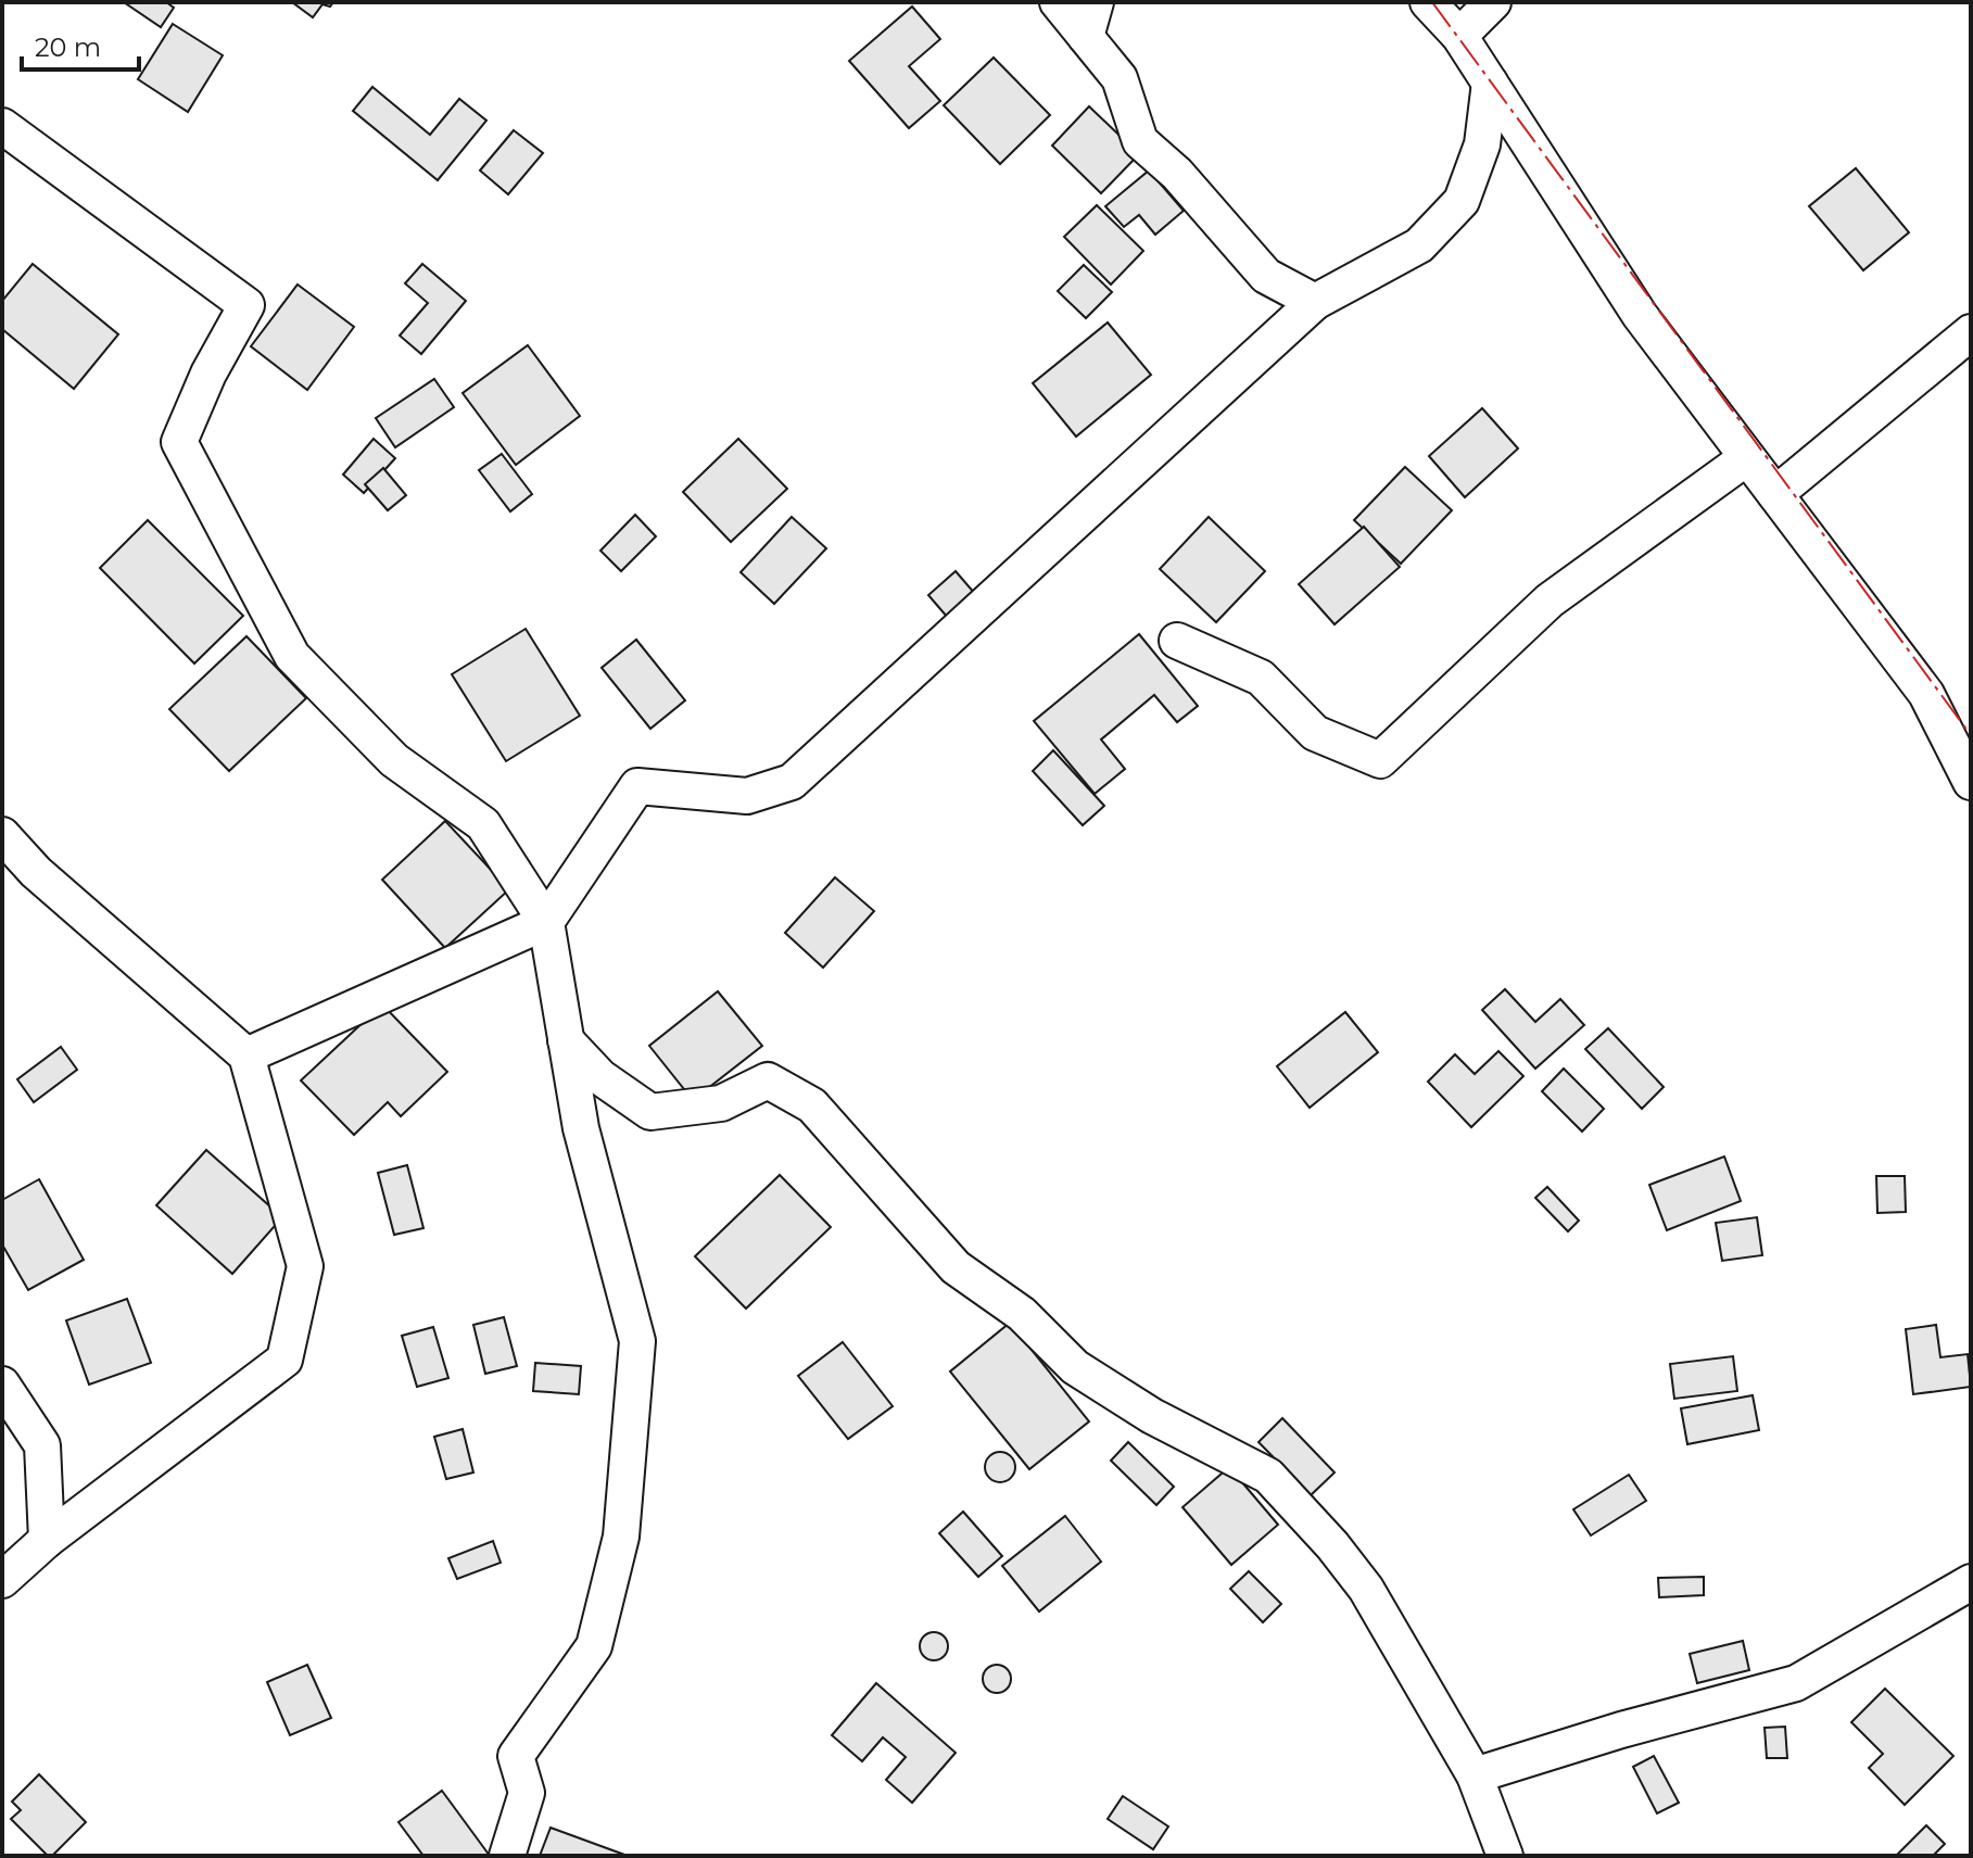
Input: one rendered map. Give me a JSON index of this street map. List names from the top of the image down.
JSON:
{
  "scale_bar": "20 m"
}
